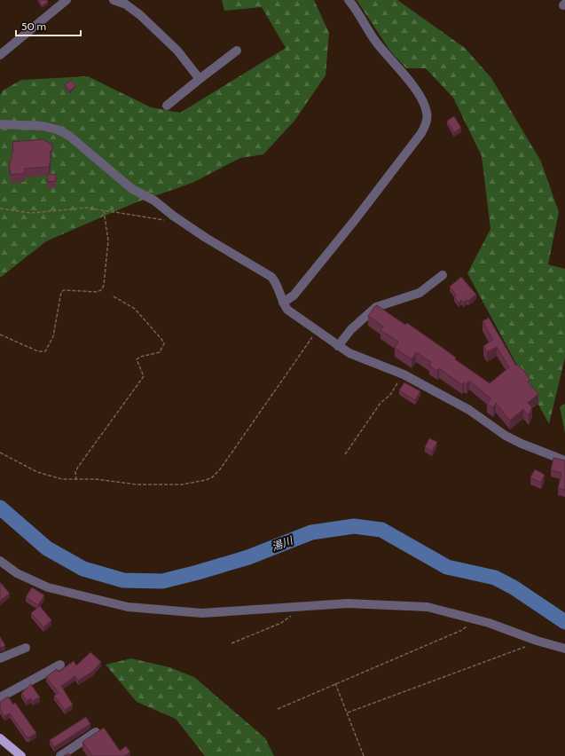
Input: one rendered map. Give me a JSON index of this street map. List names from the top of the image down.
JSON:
{
  "water": ["湯川"],
  "scale_bar": "50 m"
}
